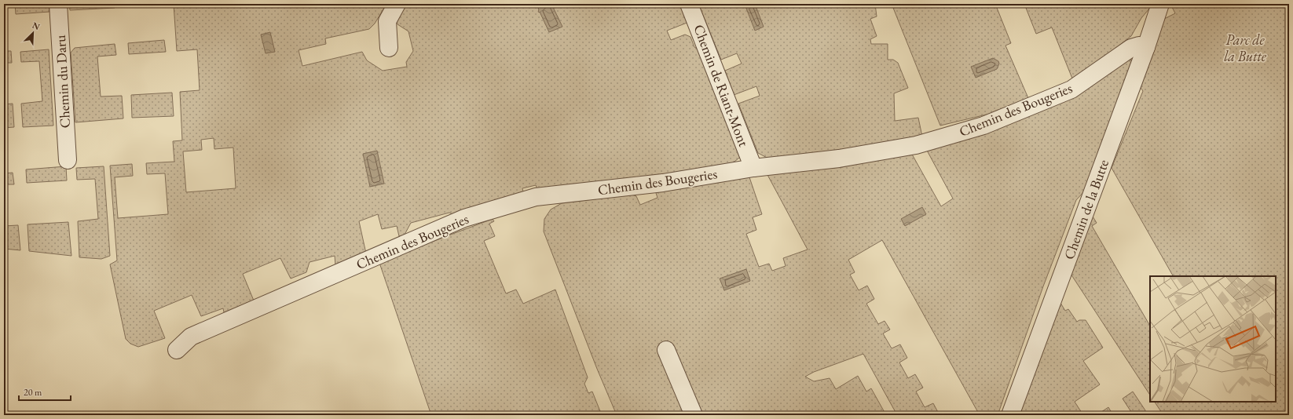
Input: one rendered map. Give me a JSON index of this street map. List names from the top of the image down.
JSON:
{
  "streets": {
    "street": [
      "Chemin du Daru",
      "Chemin de Riant-Mont",
      "Chemin des Bougeries",
      "Chemin de la Butte"
    ]
  },
  "crossings": [
    ["Chemin de Riant-Mont", "Chemin des Bougeries"],
    ["Chemin des Bougeries", "Chemin de la Butte"]
  ],
  "parks": ["Parc de la Butte"],
  "scale_bar": "20 m",
  "north": "top right"
}
